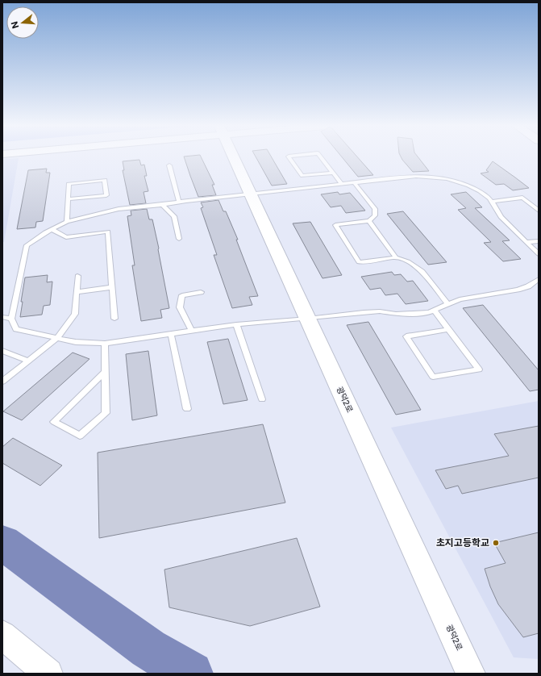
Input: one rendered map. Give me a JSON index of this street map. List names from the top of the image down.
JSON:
{
  "streets": {
    "street": ["광덕2로"]
  },
  "places": ["초지고등학교"],
  "north": "left"
}
